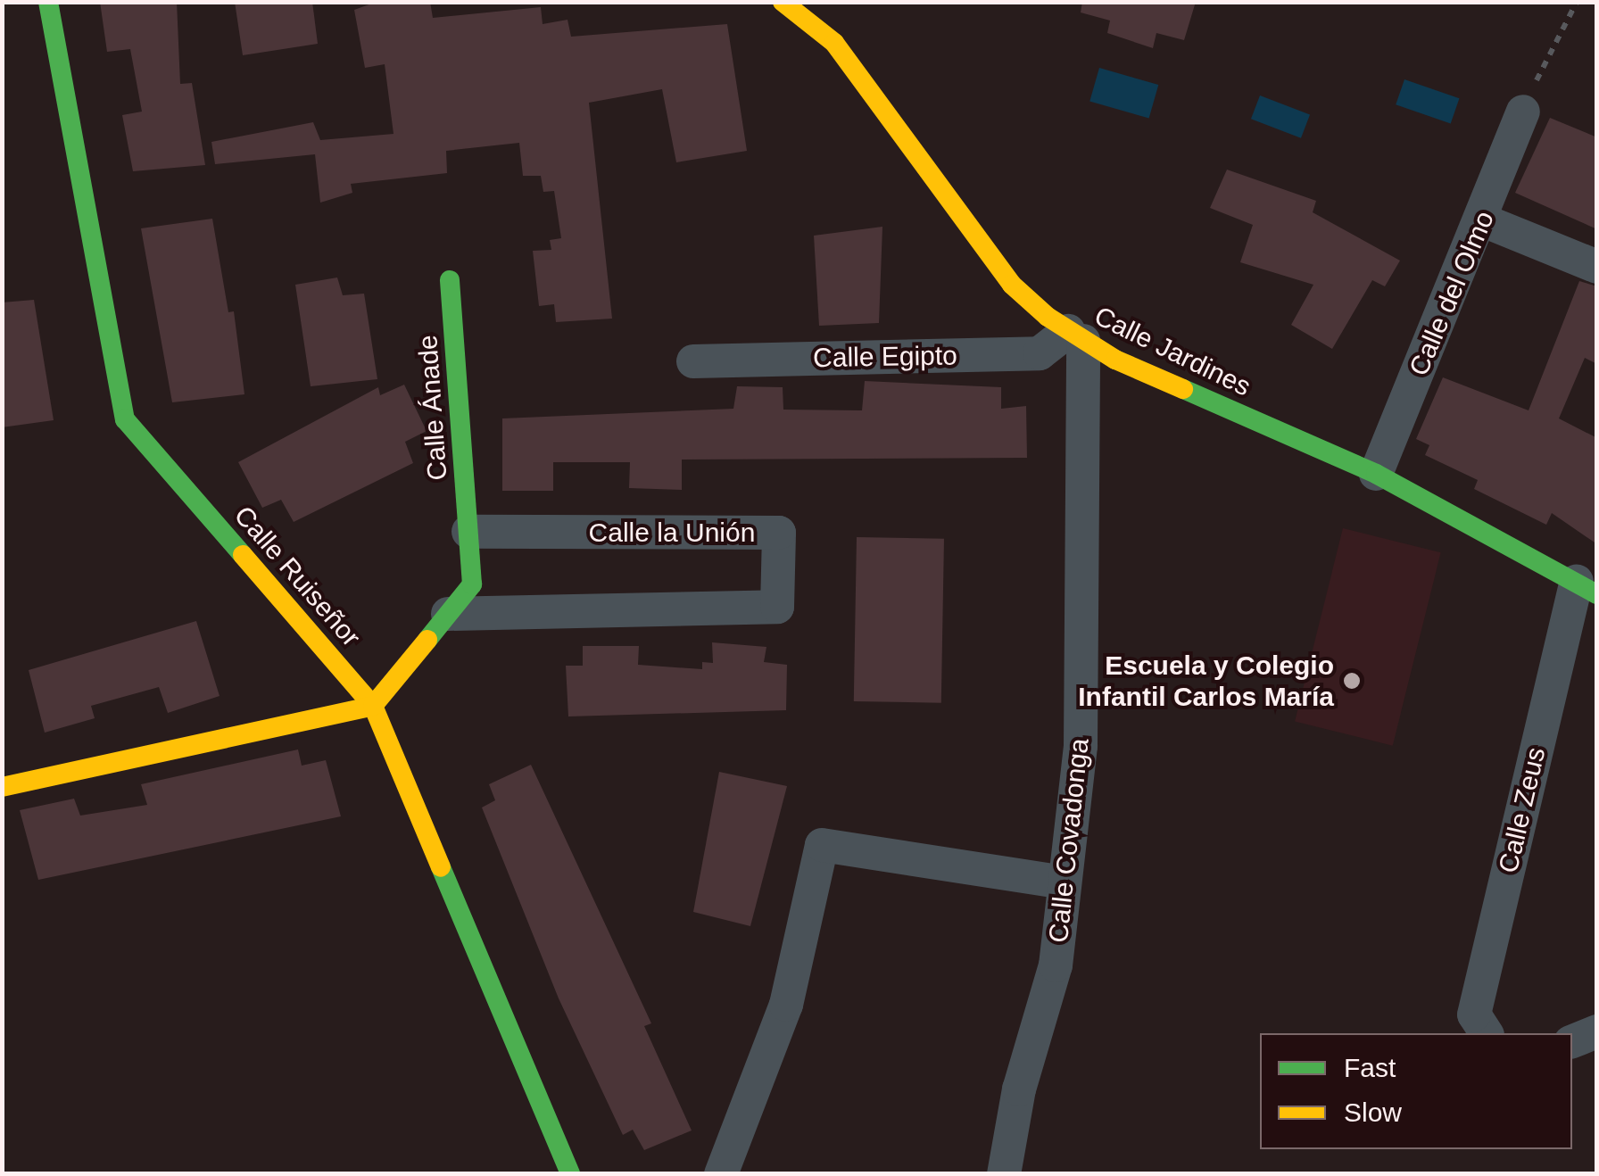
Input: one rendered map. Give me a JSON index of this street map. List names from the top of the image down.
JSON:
{
  "streets": {
    "street": [
      "Calle del Olmo",
      "Calle Jardines",
      "Calle Egipto",
      "Calle Ánade",
      "Calle la Unión",
      "Calle Ruiseñor",
      "Calle Zeus",
      "Calle Covadonga"
    ]
  },
  "crossings": [
    ["Calle del Olmo", "Calle Jardines"],
    ["Calle Jardines", "Calle Egipto"],
    ["Calle Jardines", "Calle Zeus"],
    ["Calle Jardines", "Calle Covadonga"],
    ["Calle Egipto", "Calle Covadonga"],
    ["Calle Ánade", "Calle la Unión"]
  ],
  "places": ["Escuela y Colegio Infantil Carlos María"],
  "legend": ["Fast", "Slow"]
}
